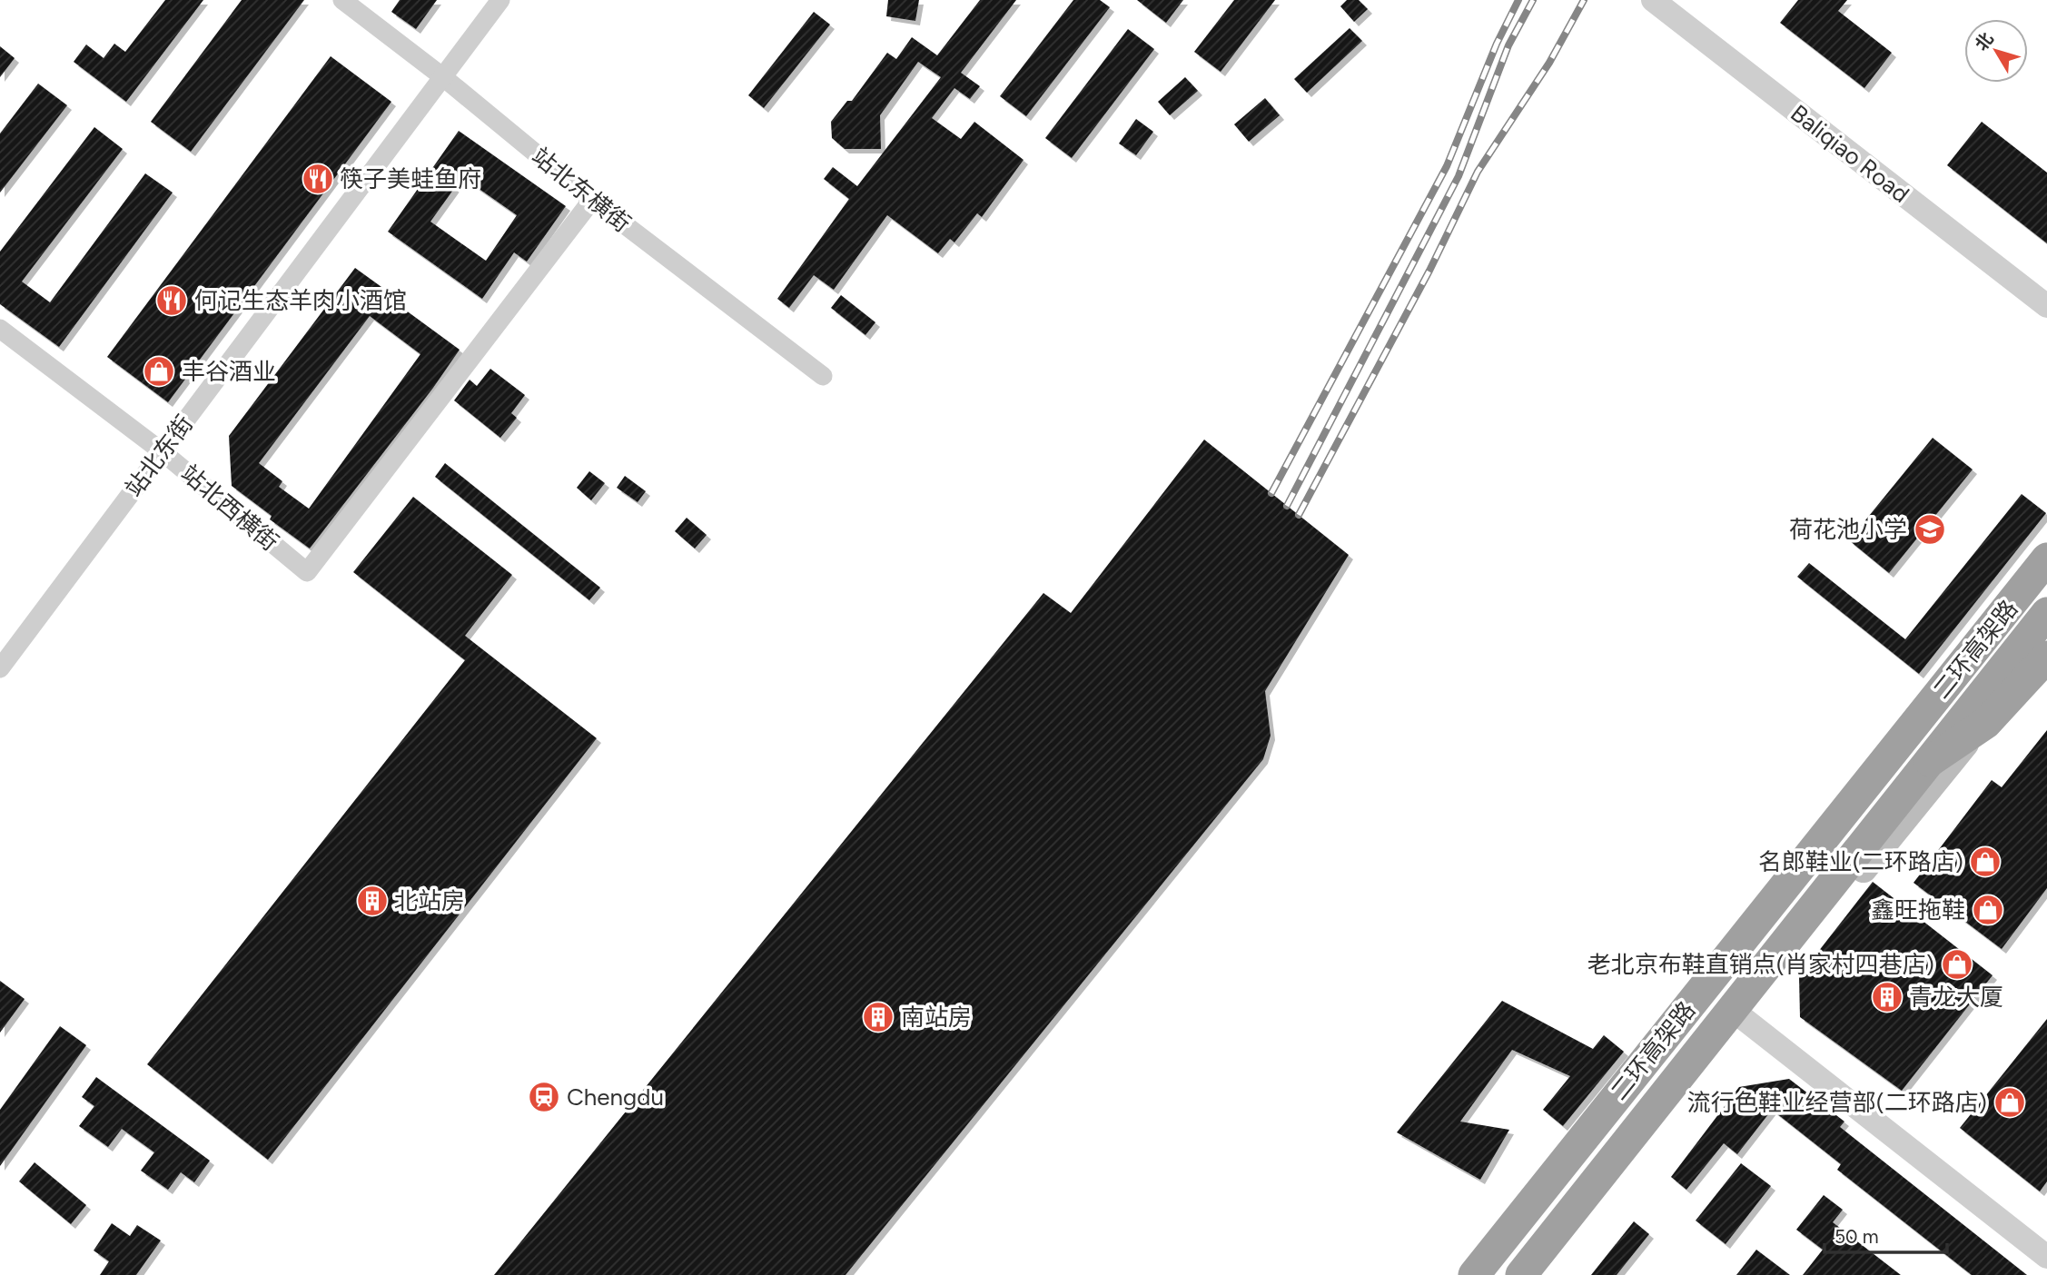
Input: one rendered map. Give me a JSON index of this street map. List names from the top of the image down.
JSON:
{
  "streets": {
    "highway": ["二环高架路"],
    "street": [
      "Baliqiao Road",
      "站北东横街",
      "站北东街",
      "站北西横街"
    ]
  },
  "crossings": [
    ["站北东横街", "站北东街"],
    ["站北东横街", "站北西横街"],
    ["站北东街", "站北西横街"]
  ],
  "places": {
    "restaurant": ["筷子美蛙鱼府", "何记生态羊肉小酒馆"],
    "shop": [
      "丰谷酒业",
      "名郎鞋业(二环路店)",
      "鑫旺拖鞋",
      "老北京布鞋直销点(肖家村四巷店)",
      "流行色鞋业经营部(二环路店)"
    ],
    "school or university": ["荷花池小学"],
    "building": ["北站房", "青龙大厦", "南站房"],
    "station": ["Chengdu"]
  },
  "scale_bar": "50 m",
  "north": "top left"
}
